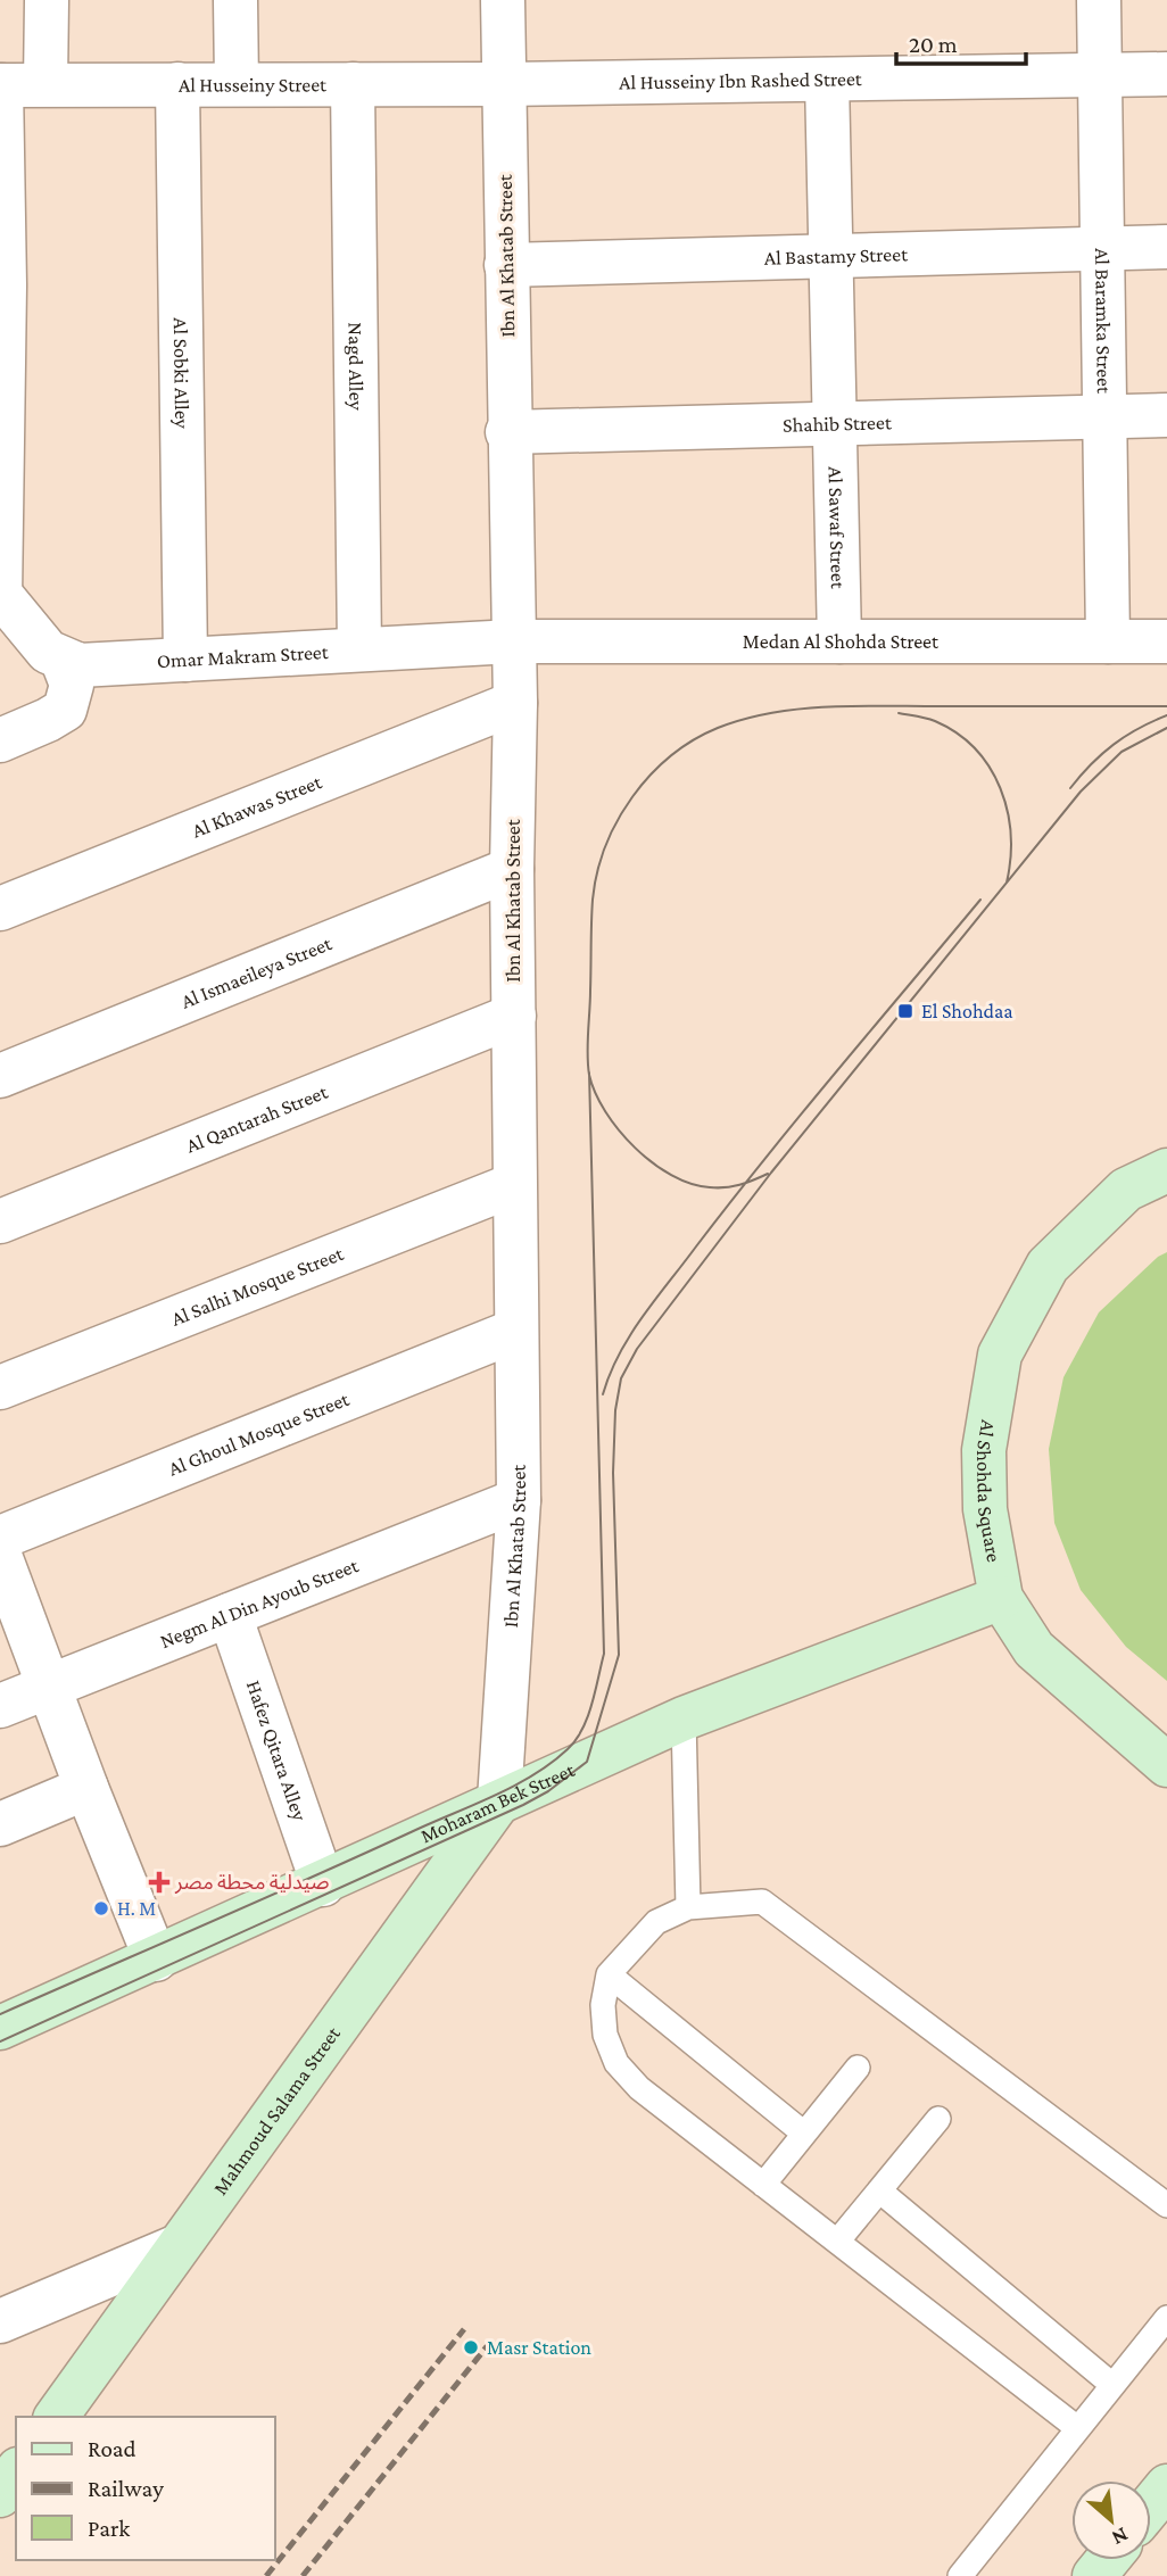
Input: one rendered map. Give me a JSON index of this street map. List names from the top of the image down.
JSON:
{
  "streets": {
    "main road": ["Al Shohda Square", "Moharam Bek Street", "Mahmoud Salama Street"],
    "street": [
      "Al Husseiny Ibn Rashed Street",
      "Al Husseiny Street",
      "Ibn Al Khatab Street",
      "Al Bastamy Street",
      "Al Baramka Street",
      "Nagd Alley",
      "Al Sobki Alley",
      "Shahib Street",
      "Al Sawaf Street",
      "Medan Al Shohda Street",
      "Omar Makram Street",
      "Al Khawas Street",
      "Al Ismaeileya Street",
      "Al Qantarah Street",
      "Al Salhi Mosque Street",
      "Al Ghoul Mosque Street",
      "Negm Al Din Ayoub Street",
      "Hafez Qitara Alley"
    ]
  },
  "crossings": [
    ["Al Husseiny Ibn Rashed Street", "Al Husseiny Street"],
    ["Al Husseiny Ibn Rashed Street", "Ibn Al Khatab Street"],
    ["Al Husseiny Ibn Rashed Street", "Al Baramka Street"],
    ["Al Husseiny Ibn Rashed Street", "Al Sawaf Street"],
    ["Al Husseiny Street", "Ibn Al Khatab Street"],
    ["Al Husseiny Street", "Nagd Alley"],
    ["Al Husseiny Street", "Al Sobki Alley"],
    ["Ibn Al Khatab Street", "Al Bastamy Street"],
    ["Ibn Al Khatab Street", "Shahib Street"],
    ["Ibn Al Khatab Street", "Medan Al Shohda Street"],
    ["Ibn Al Khatab Street", "Omar Makram Street"],
    ["Ibn Al Khatab Street", "Al Khawas Street"],
    ["Ibn Al Khatab Street", "Al Ismaeileya Street"],
    ["Ibn Al Khatab Street", "Al Qantarah Street"],
    ["Ibn Al Khatab Street", "Al Salhi Mosque Street"],
    ["Ibn Al Khatab Street", "Al Ghoul Mosque Street"],
    ["Ibn Al Khatab Street", "Negm Al Din Ayoub Street"],
    ["Ibn Al Khatab Street", "Moharam Bek Street"],
    ["Ibn Al Khatab Street", "Mahmoud Salama Street"],
    ["Al Bastamy Street", "Al Baramka Street"],
    ["Al Bastamy Street", "Al Sawaf Street"],
    ["Al Baramka Street", "Shahib Street"],
    ["Al Baramka Street", "Medan Al Shohda Street"],
    ["Nagd Alley", "Omar Makram Street"],
    ["Al Sobki Alley", "Omar Makram Street"],
    ["Shahib Street", "Al Sawaf Street"],
    ["Al Sawaf Street", "Medan Al Shohda Street"],
    ["Medan Al Shohda Street", "Omar Makram Street"],
    ["Al Shohda Square", "Moharam Bek Street"],
    ["Negm Al Din Ayoub Street", "Hafez Qitara Alley"],
    ["Hafez Qitara Alley", "Moharam Bek Street"],
    ["Moharam Bek Street", "Mahmoud Salama Street"]
  ],
  "places": {
    "transit": ["El Shohdaa"],
    "health": ["صيدلية محطة مصر"],
    "other": ["H. M", "Masr Station"]
  },
  "legend": ["Road", "Railway", "Park"],
  "scale_bar": "20 m",
  "north": "bottom right"
}
